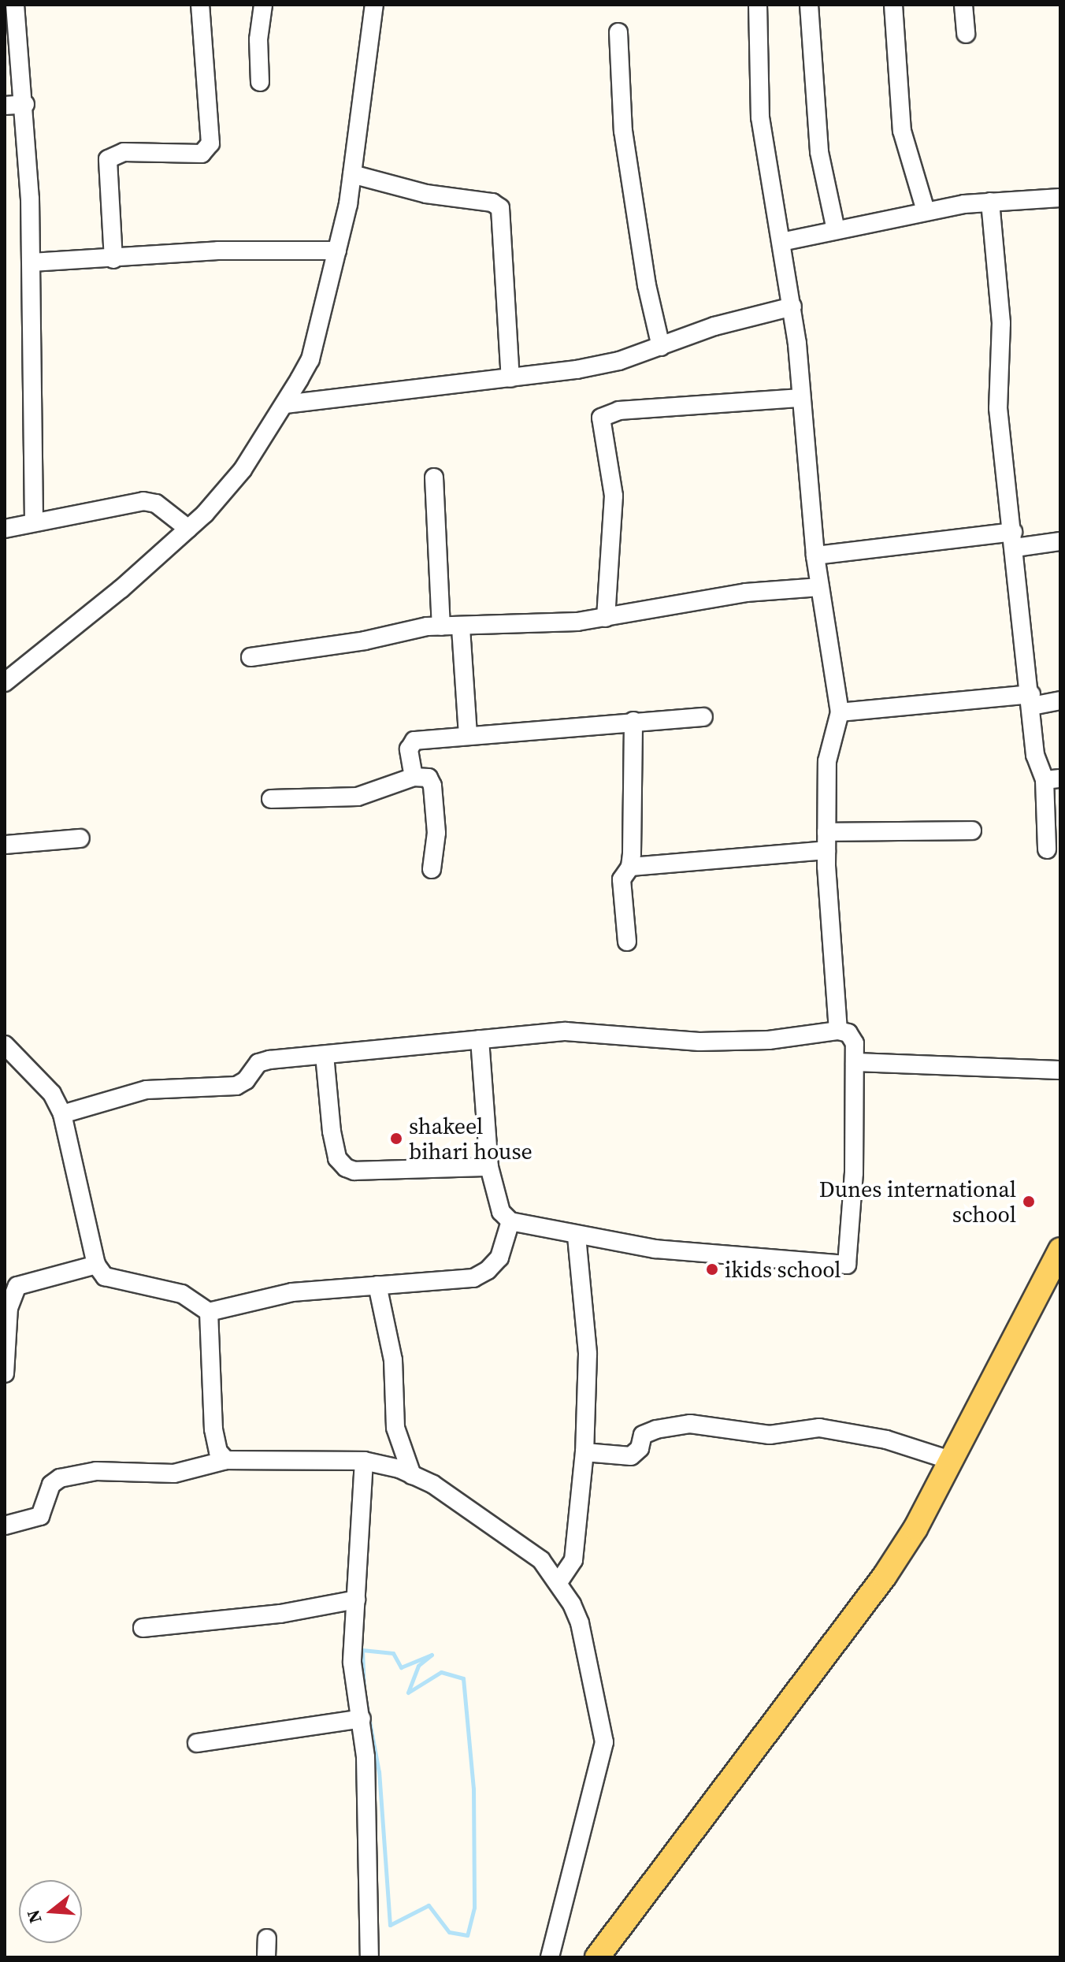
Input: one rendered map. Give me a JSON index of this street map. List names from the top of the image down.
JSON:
{
  "places": ["shakeel bihari house", "Dunes international school", "ikids school"],
  "north": "left"
}
